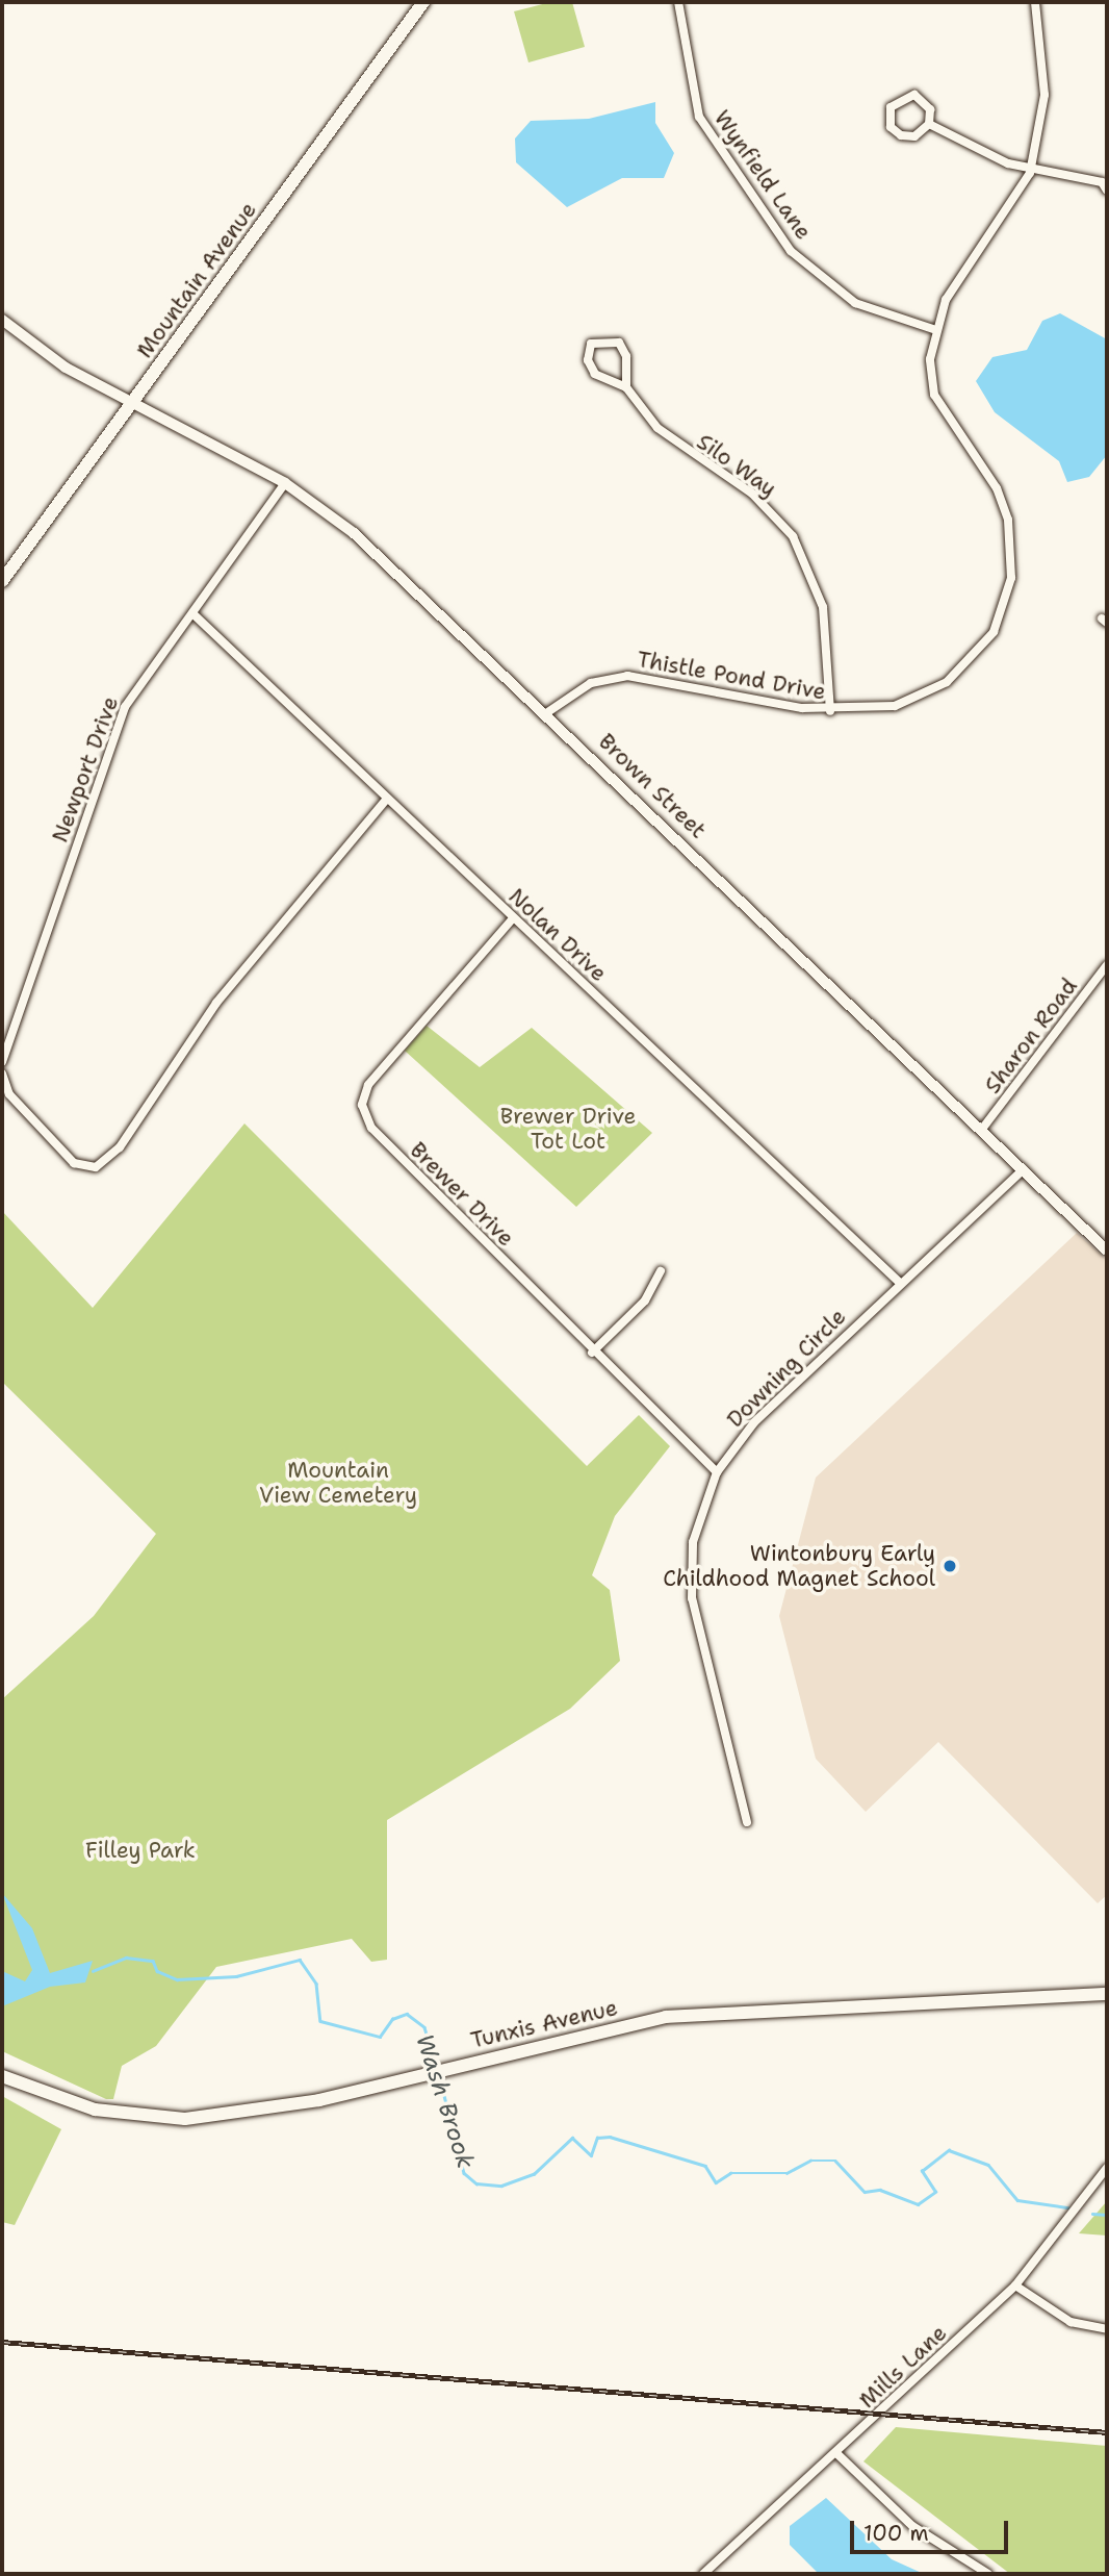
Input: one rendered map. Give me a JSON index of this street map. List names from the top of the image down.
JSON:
{
  "streets": {
    "main road": ["Mountain Avenue", "Tunxis Avenue"],
    "street": [
      "Wynfield Lane",
      "Silo Way",
      "Thistle Pond Drive",
      "Newport Drive",
      "Brown Street",
      "Nolan Drive",
      "Sharon Road",
      "Brewer Drive",
      "Downing Circle",
      "Mills Lane"
    ]
  },
  "crossings": [
    ["Wynfield Lane", "Thistle Pond Drive"],
    ["Mountain Avenue", "Brown Street"],
    ["Silo Way", "Thistle Pond Drive"],
    ["Thistle Pond Drive", "Brown Street"],
    ["Newport Drive", "Brown Street"],
    ["Newport Drive", "Nolan Drive"],
    ["Brown Street", "Sharon Road"],
    ["Brown Street", "Downing Circle"],
    ["Nolan Drive", "Brewer Drive"],
    ["Nolan Drive", "Downing Circle"],
    ["Brewer Drive", "Downing Circle"]
  ],
  "water": ["Wash Brook"],
  "parks": ["Brewer Drive Tot Lot", "Mountain View Cemetery", "Filley Park"],
  "places": ["Wintonbury Early Childhood Magnet School"],
  "scale_bar": "100 m"
}
